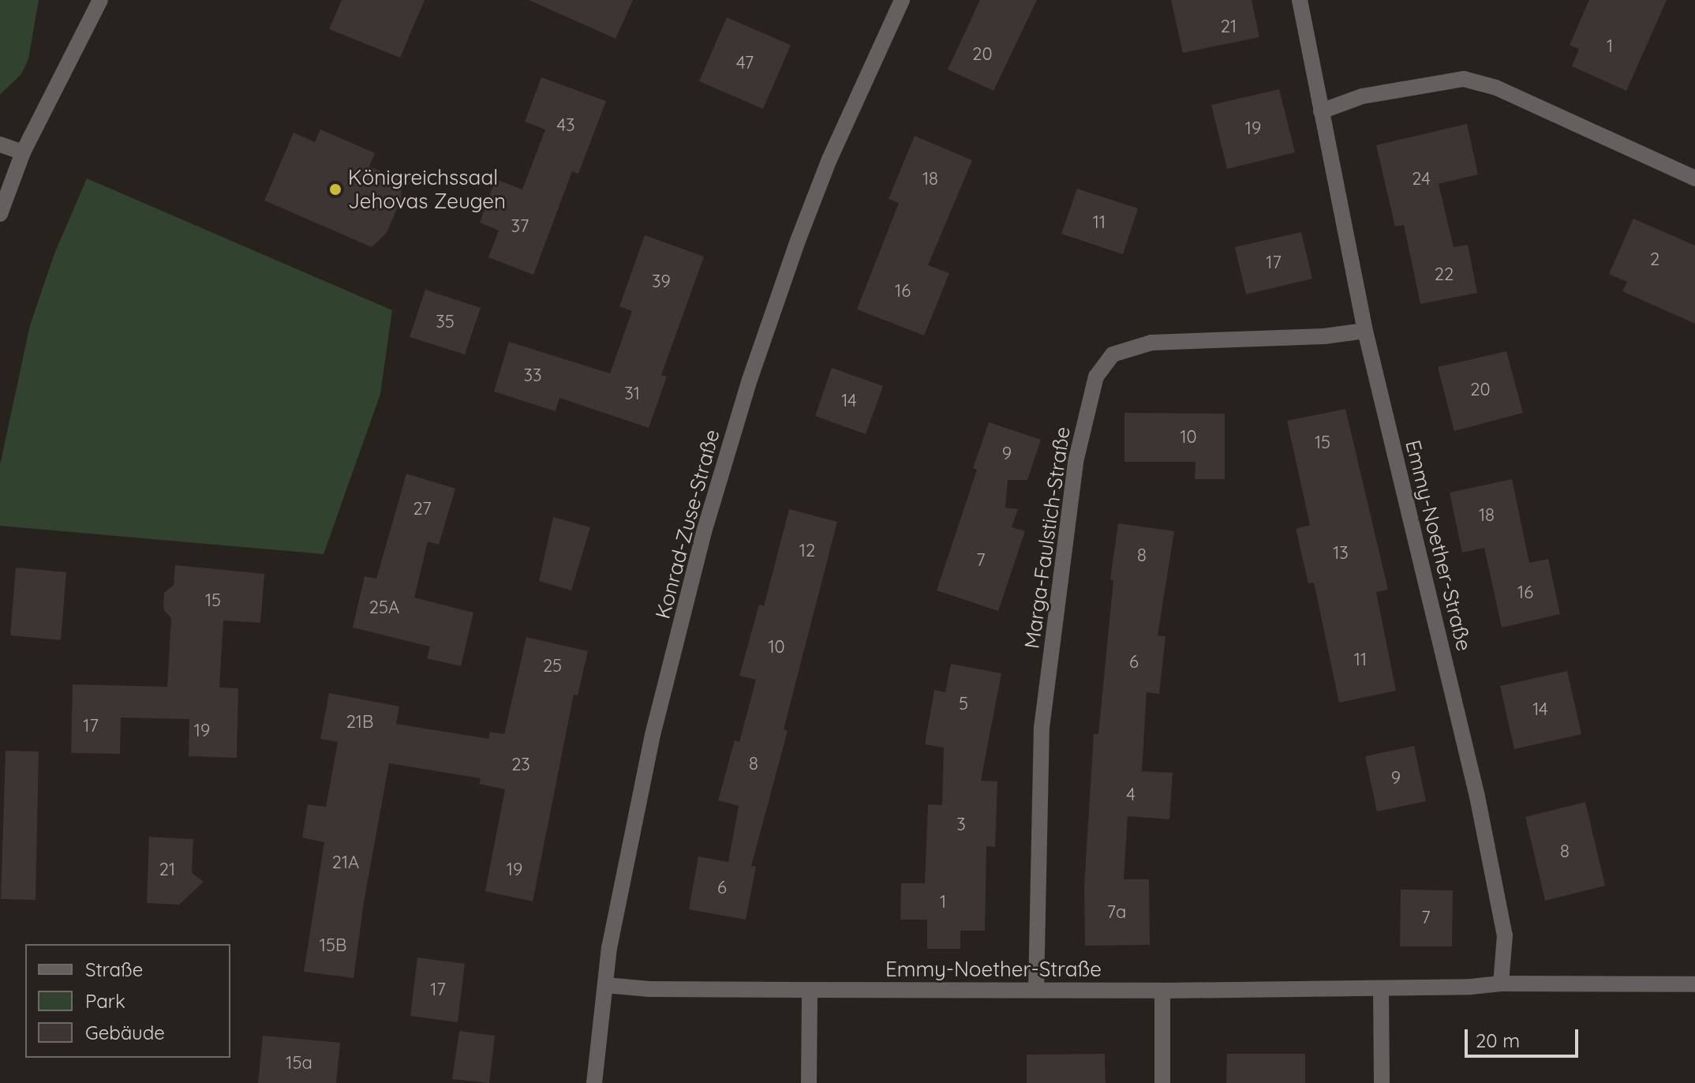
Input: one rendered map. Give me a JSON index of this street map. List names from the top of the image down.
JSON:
{
  "streets": {
    "street": ["Konrad-Zuse-Straße", "Marga-Faulstich-Straße", "Emmy-Noether-Straße"]
  },
  "crossings": [
    ["Konrad-Zuse-Straße", "Emmy-Noether-Straße"],
    ["Marga-Faulstich-Straße", "Emmy-Noether-Straße"]
  ],
  "places": ["Königreichssaal Jehovas Zeugen"],
  "house_numbers": [
    "21",
    "1",
    "20",
    "47",
    "43",
    "19",
    "18",
    "24",
    "11",
    "37",
    "2",
    "17",
    "22",
    "39",
    "16",
    "35",
    "33",
    "20",
    "31",
    "14",
    "10",
    "15",
    "9",
    "27",
    "18",
    "12",
    "13",
    "8",
    "7",
    "16",
    "15",
    "25A",
    "10",
    "11",
    "6",
    "25",
    "5",
    "14",
    "21B",
    "17",
    "19",
    "8",
    "23",
    "9",
    "4",
    "3",
    "8",
    "21A",
    "21",
    "19",
    "6",
    "1",
    "7a",
    "7",
    "15B",
    "17",
    "15a"
  ],
  "legend": ["Straße", "Park", "Gebäude"],
  "scale_bar": "20 m"
}
